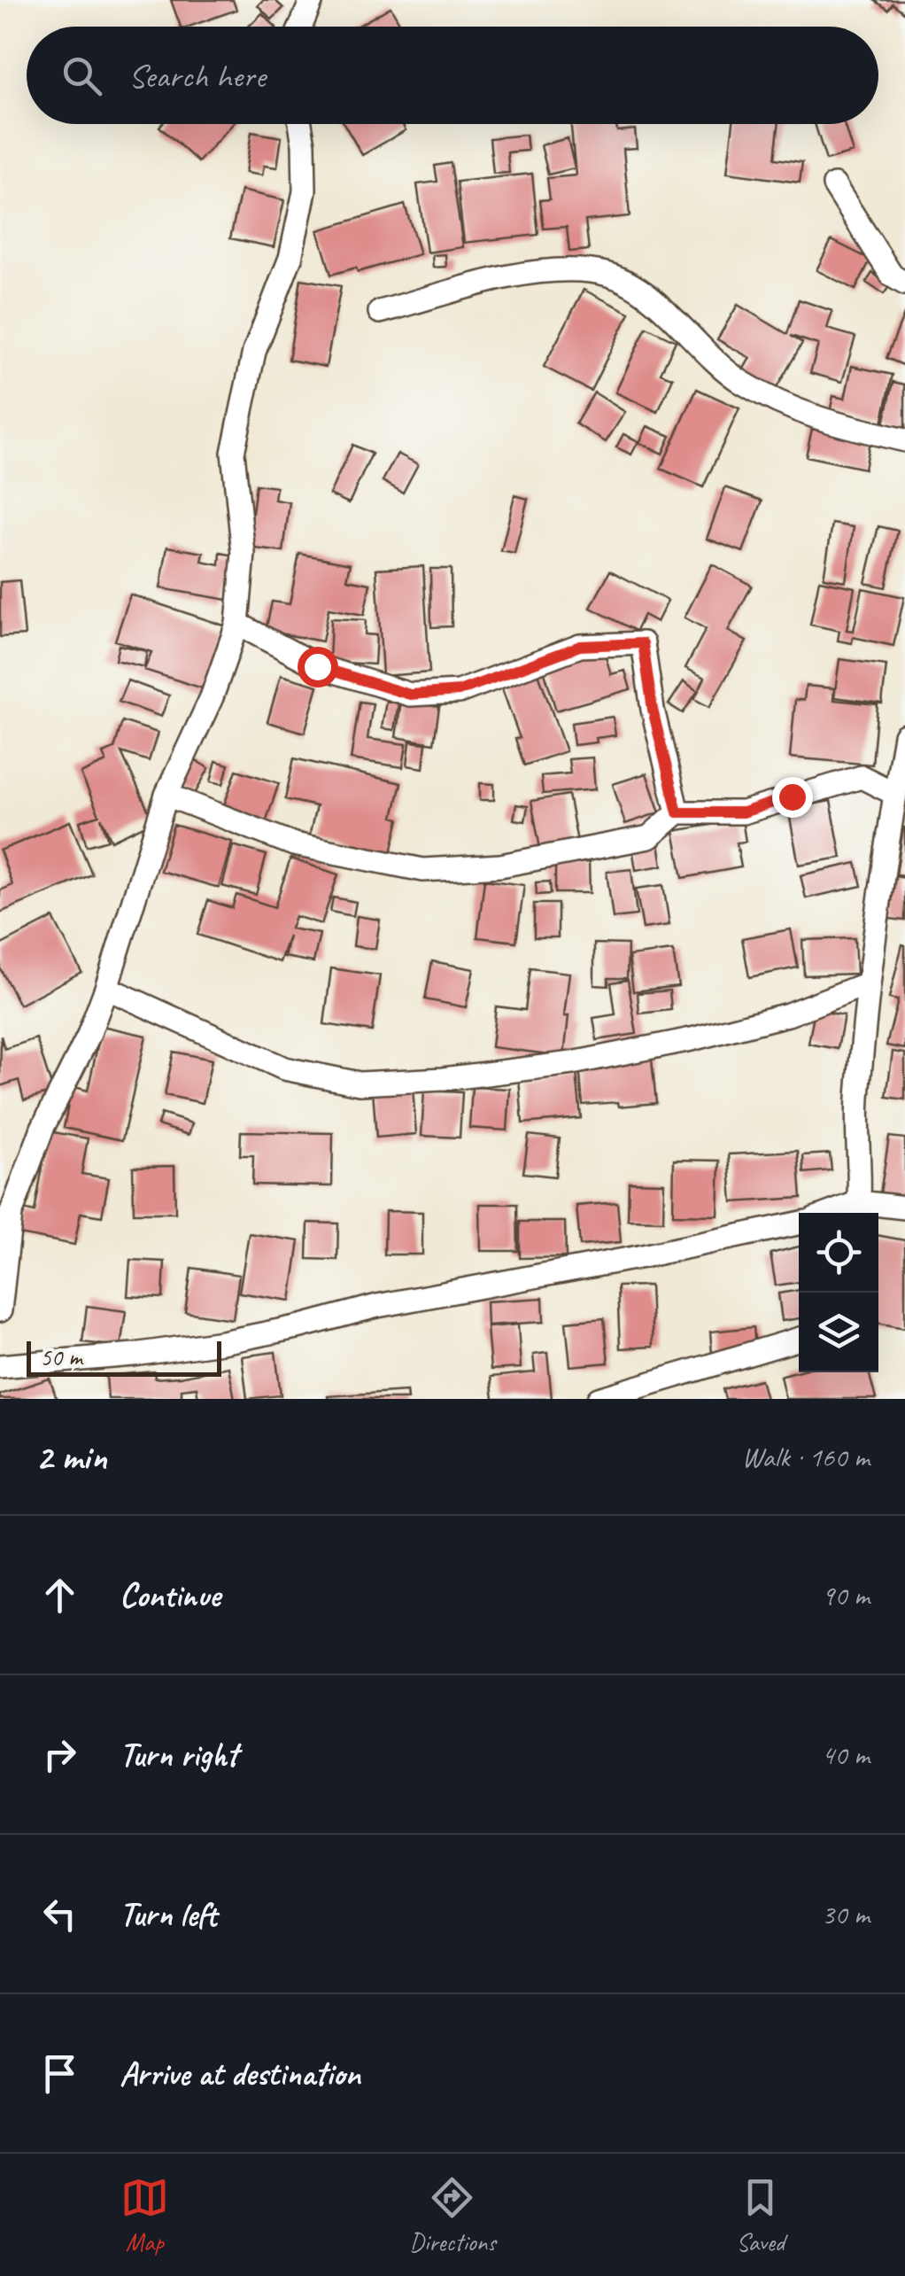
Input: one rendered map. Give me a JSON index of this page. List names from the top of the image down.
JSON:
{
  "scale_bar": "50 m",
  "page": {
    "search": "Search here",
    "scale": "50 m",
    "heading": ["2 min", "Walk · 160 m"],
    "list": [
      ["Continue", "90 m"],
      ["Turn right", "40 m"],
      ["Turn left", "30 m"],
      "Arrive at destination"
    ],
    "nav": ["Map", "Directions", "Saved"]
  }
}
